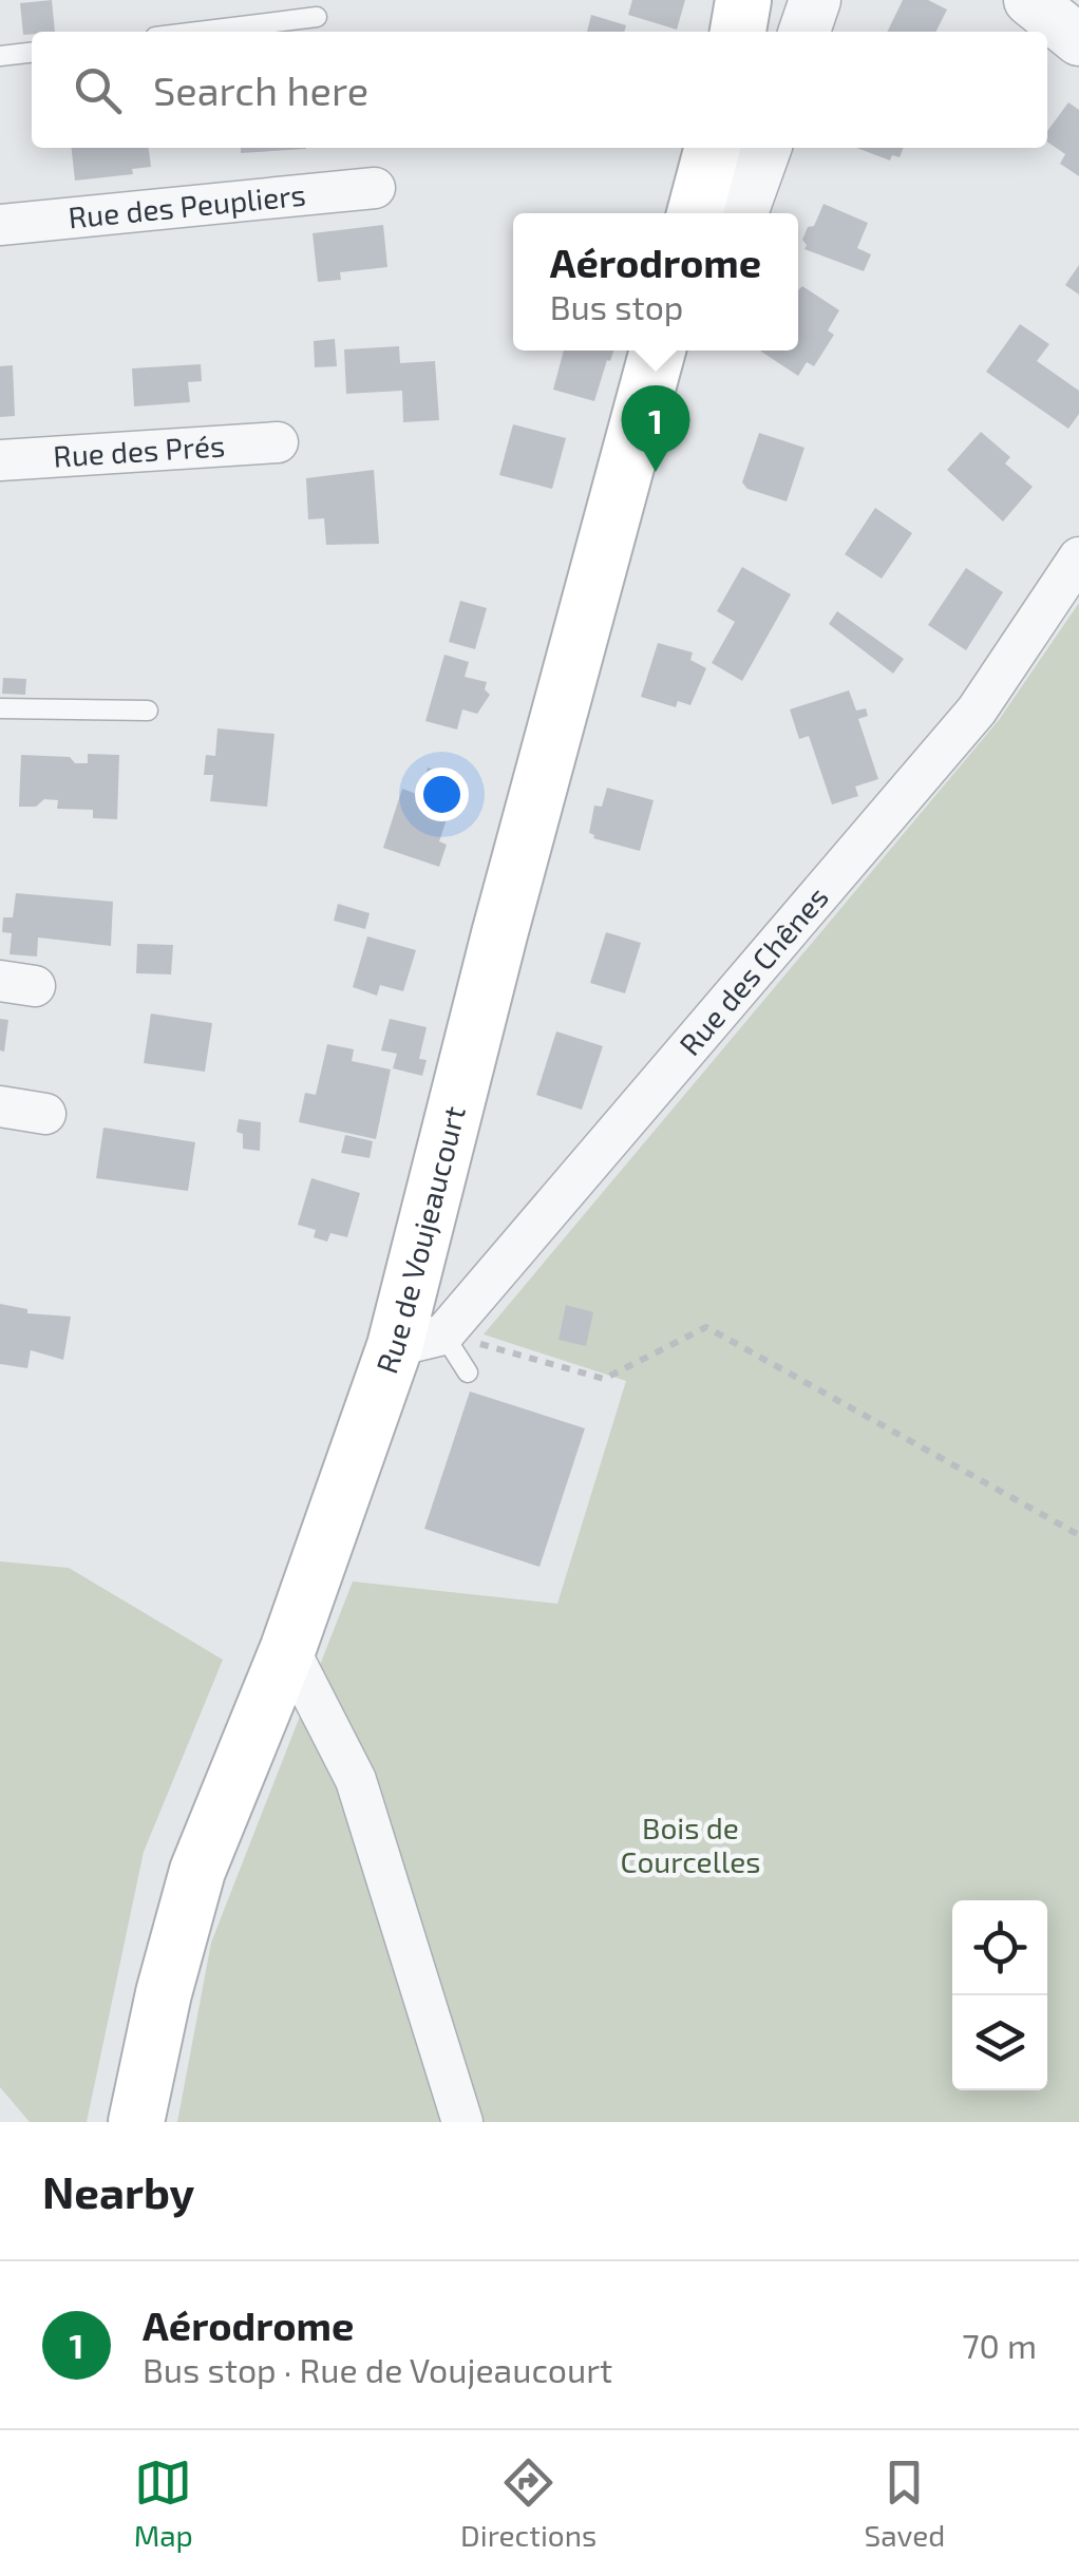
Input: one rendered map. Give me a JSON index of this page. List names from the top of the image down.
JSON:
{
  "streets": {
    "main road": ["Rue de Voujeaucourt"],
    "street": ["Rue des Peupliers", "Rue des Prés", "Rue des Chênes"]
  },
  "crossings": [
    ["Rue des Chênes", "Rue de Voujeaucourt"]
  ],
  "parks": ["Bois de Courcelles"],
  "page": {
    "search": "Search here",
    "popup": ["Aérodrome", "Bus stop"],
    "pins": "1",
    "heading": "Nearby",
    "list": [
      {
        "mark": "1",
        "name": "Aérodrome",
        "note": "Bus stop · Rue de Voujeaucourt",
        "value": "70 m"
      }
    ],
    "nav": ["Map", "Directions", "Saved"]
  }
}
